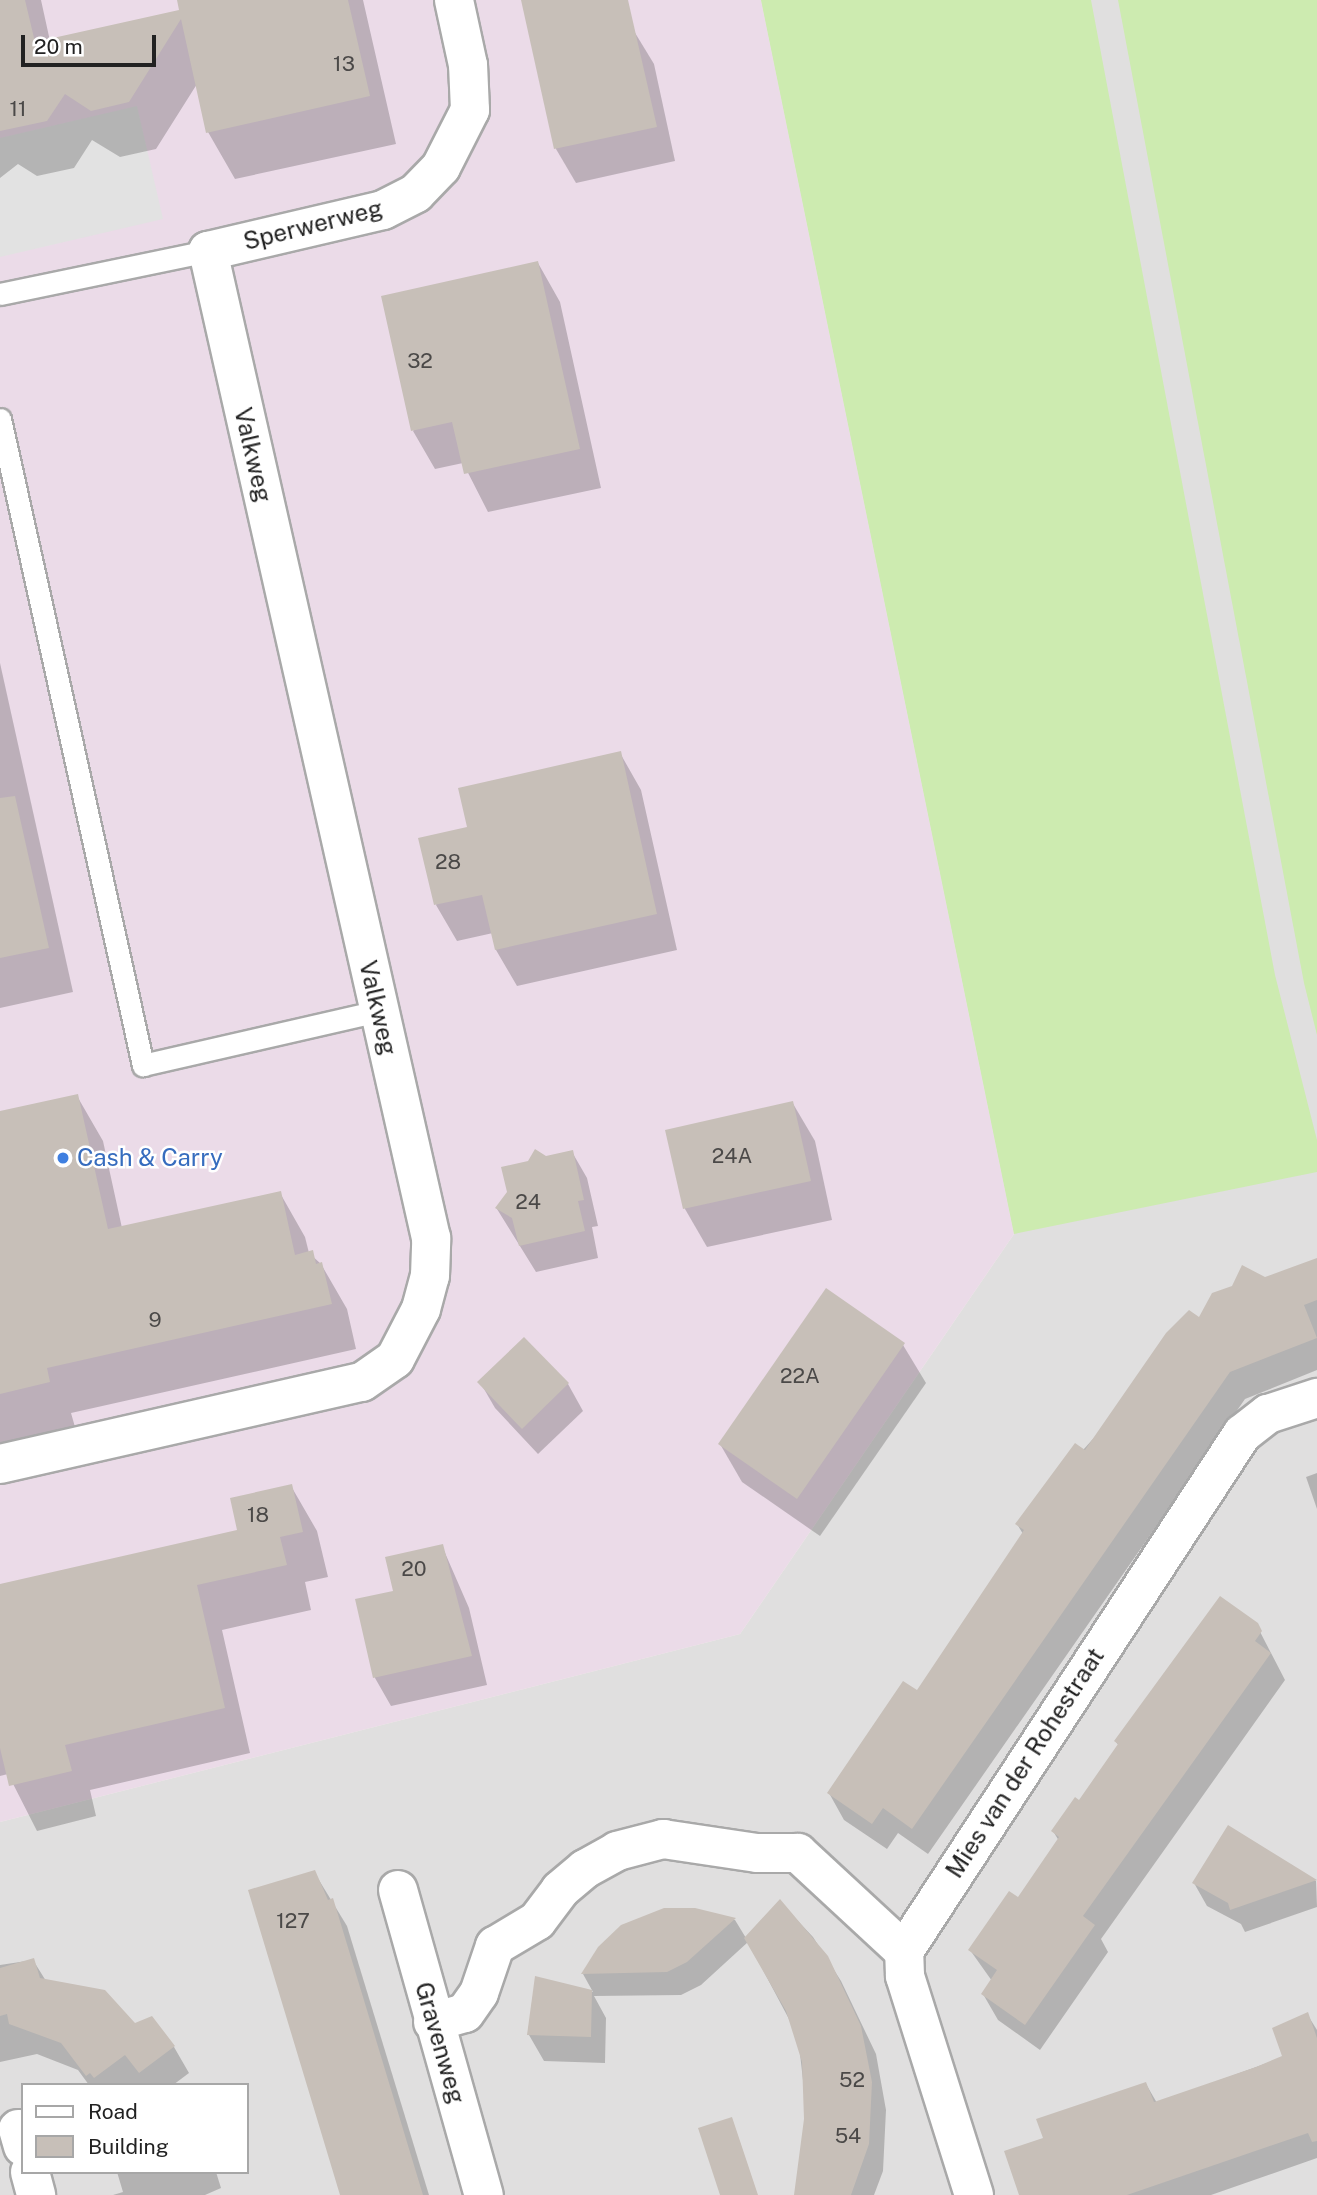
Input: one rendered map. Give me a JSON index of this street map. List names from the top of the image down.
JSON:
{
  "streets": {
    "street": [
      "Sperwerweg",
      "Valkweg",
      "Mies van der Rohestraat",
      "Gravenweg"
    ]
  },
  "crossings": [
    ["Sperwerweg", "Valkweg"]
  ],
  "places": ["Cash & Carry"],
  "house_numbers": [
    "13",
    "11",
    "32",
    "28",
    "24A",
    "24",
    "9",
    "22A",
    "18",
    "20",
    "127",
    "52",
    "54"
  ],
  "legend": ["Road", "Building"],
  "scale_bar": "20 m"
}
